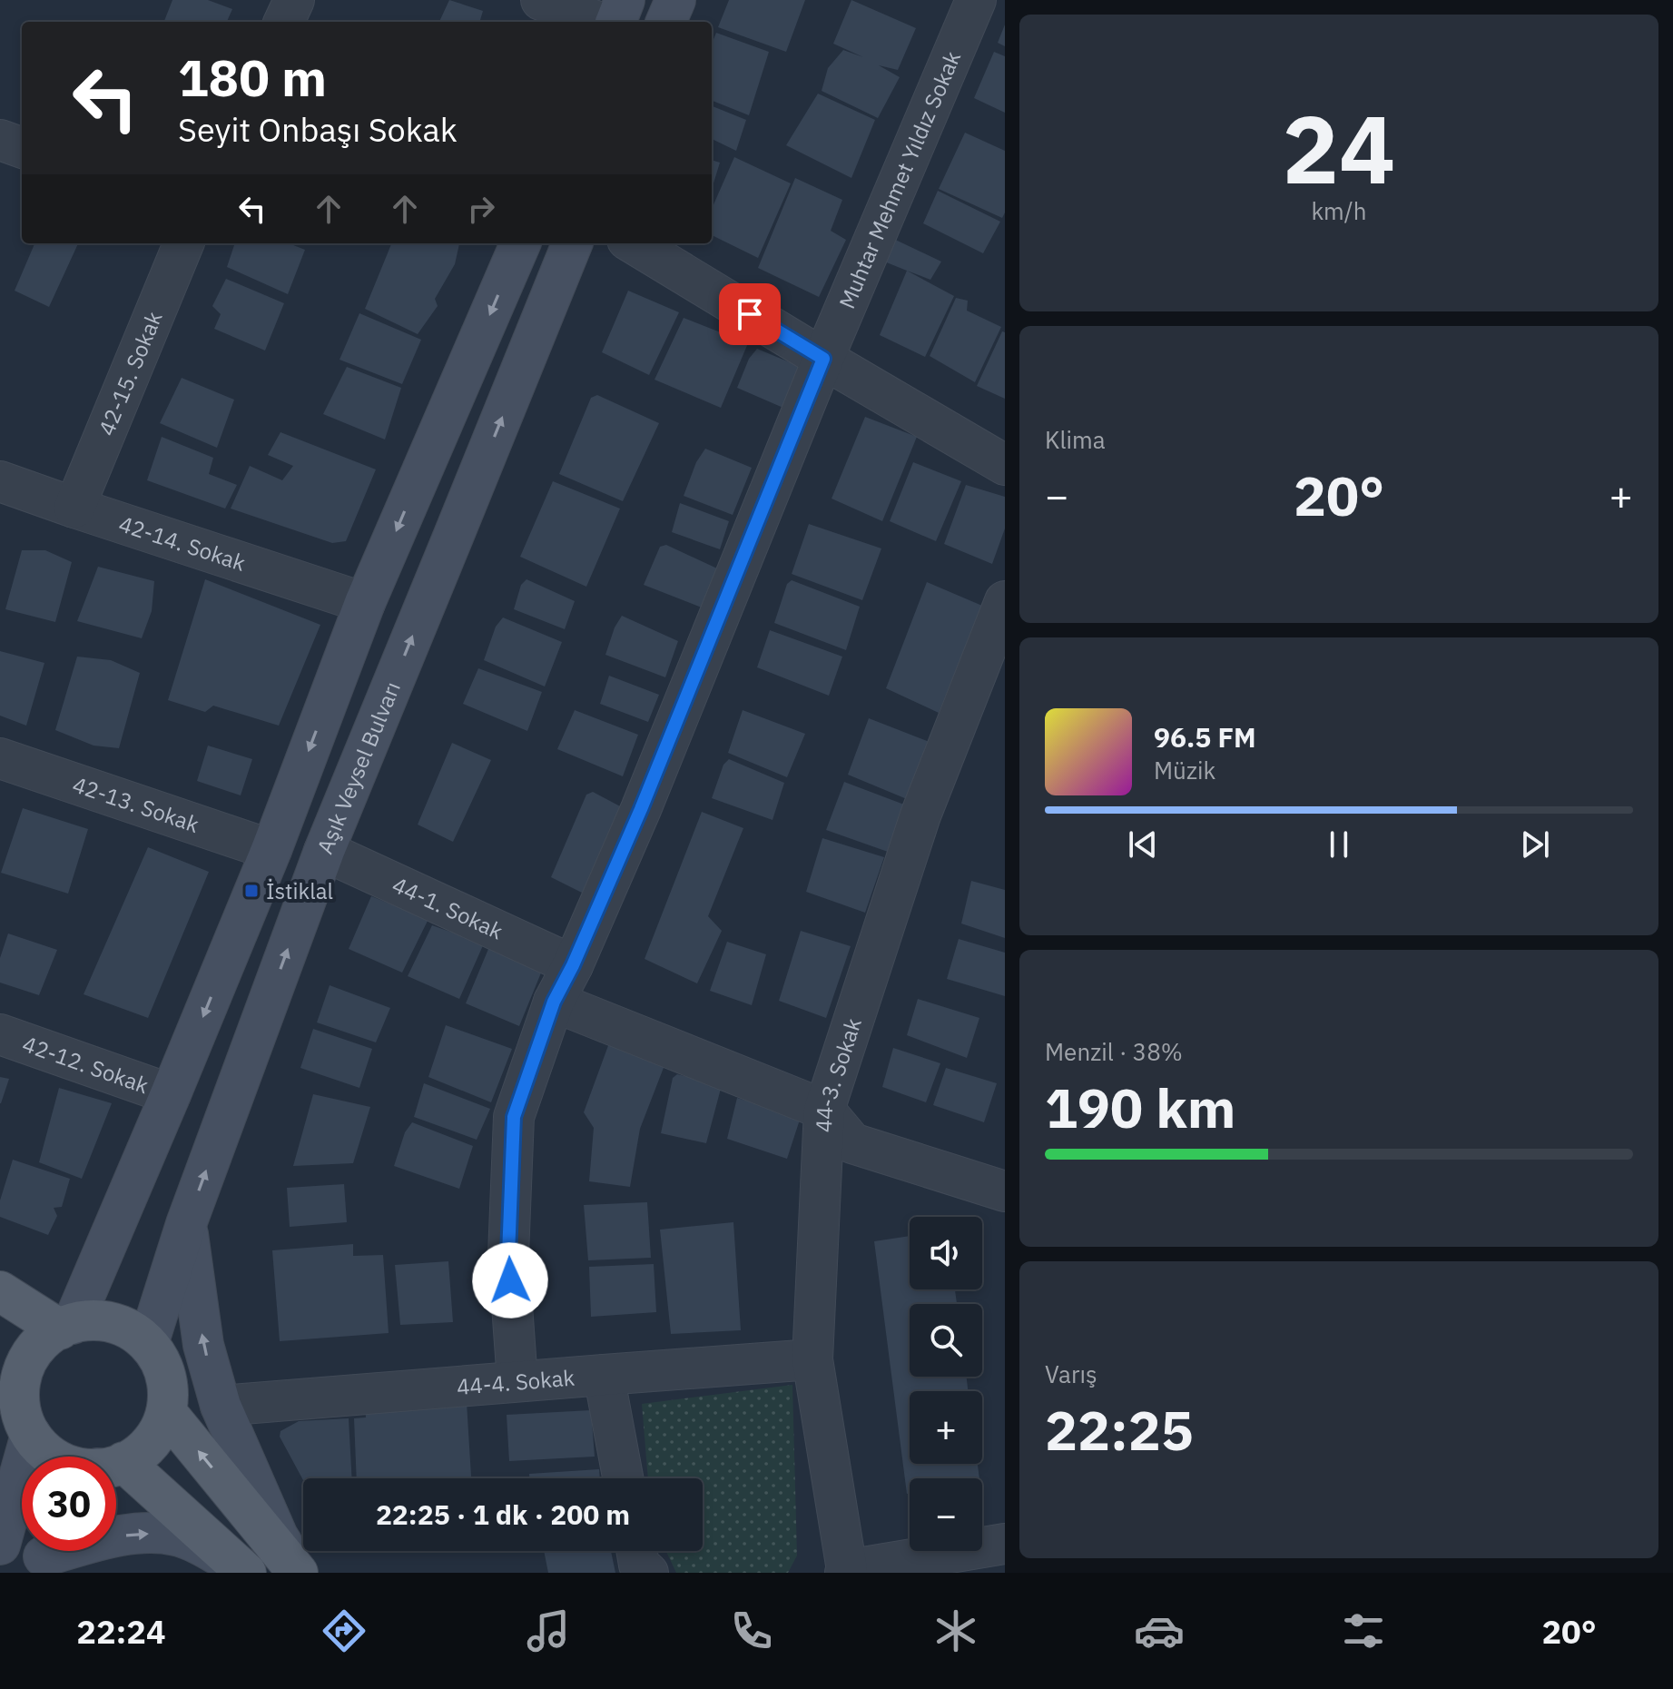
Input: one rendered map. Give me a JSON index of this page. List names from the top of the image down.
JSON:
{
  "streets": {
    "main road": ["Aşık Veysel Bulvarı"],
    "street": [
      "Muhtar Mehmet Yıldız Sokak",
      "42-15. Sokak",
      "42-14. Sokak",
      "42-13. Sokak",
      "44-1. Sokak",
      "42-12. Sokak",
      "44-3. Sokak",
      "44-4. Sokak"
    ]
  },
  "crossings": [
    ["Muhtar Mehmet Yıldız Sokak", "44-1. Sokak"],
    ["Muhtar Mehmet Yıldız Sokak", "44-4. Sokak"],
    ["42-15. Sokak", "42-14. Sokak"],
    ["Aşık Veysel Bulvarı", "44-1. Sokak"],
    ["44-3. Sokak", "44-4. Sokak"]
  ],
  "places": {
    "transit": ["İstiklal"]
  },
  "page": {
    "tile": [
      ["24", "km/h"],
      "Klima",
      ["Menzil · 38%", "190 km"],
      ["Varış", "22:25"]
    ],
    "turn": ["180 m", "Seyit Onbaşı Sokak"],
    "heat": ["−", "20°", "+"],
    "song": ["96.5 FM", "Müzik"],
    "map_buttons": ["+", "−"],
    "limit": "30",
    "trip": "22:25 · 1 dk · 200 m",
    "tabs": ["22:24", "20°"]
  }
}
